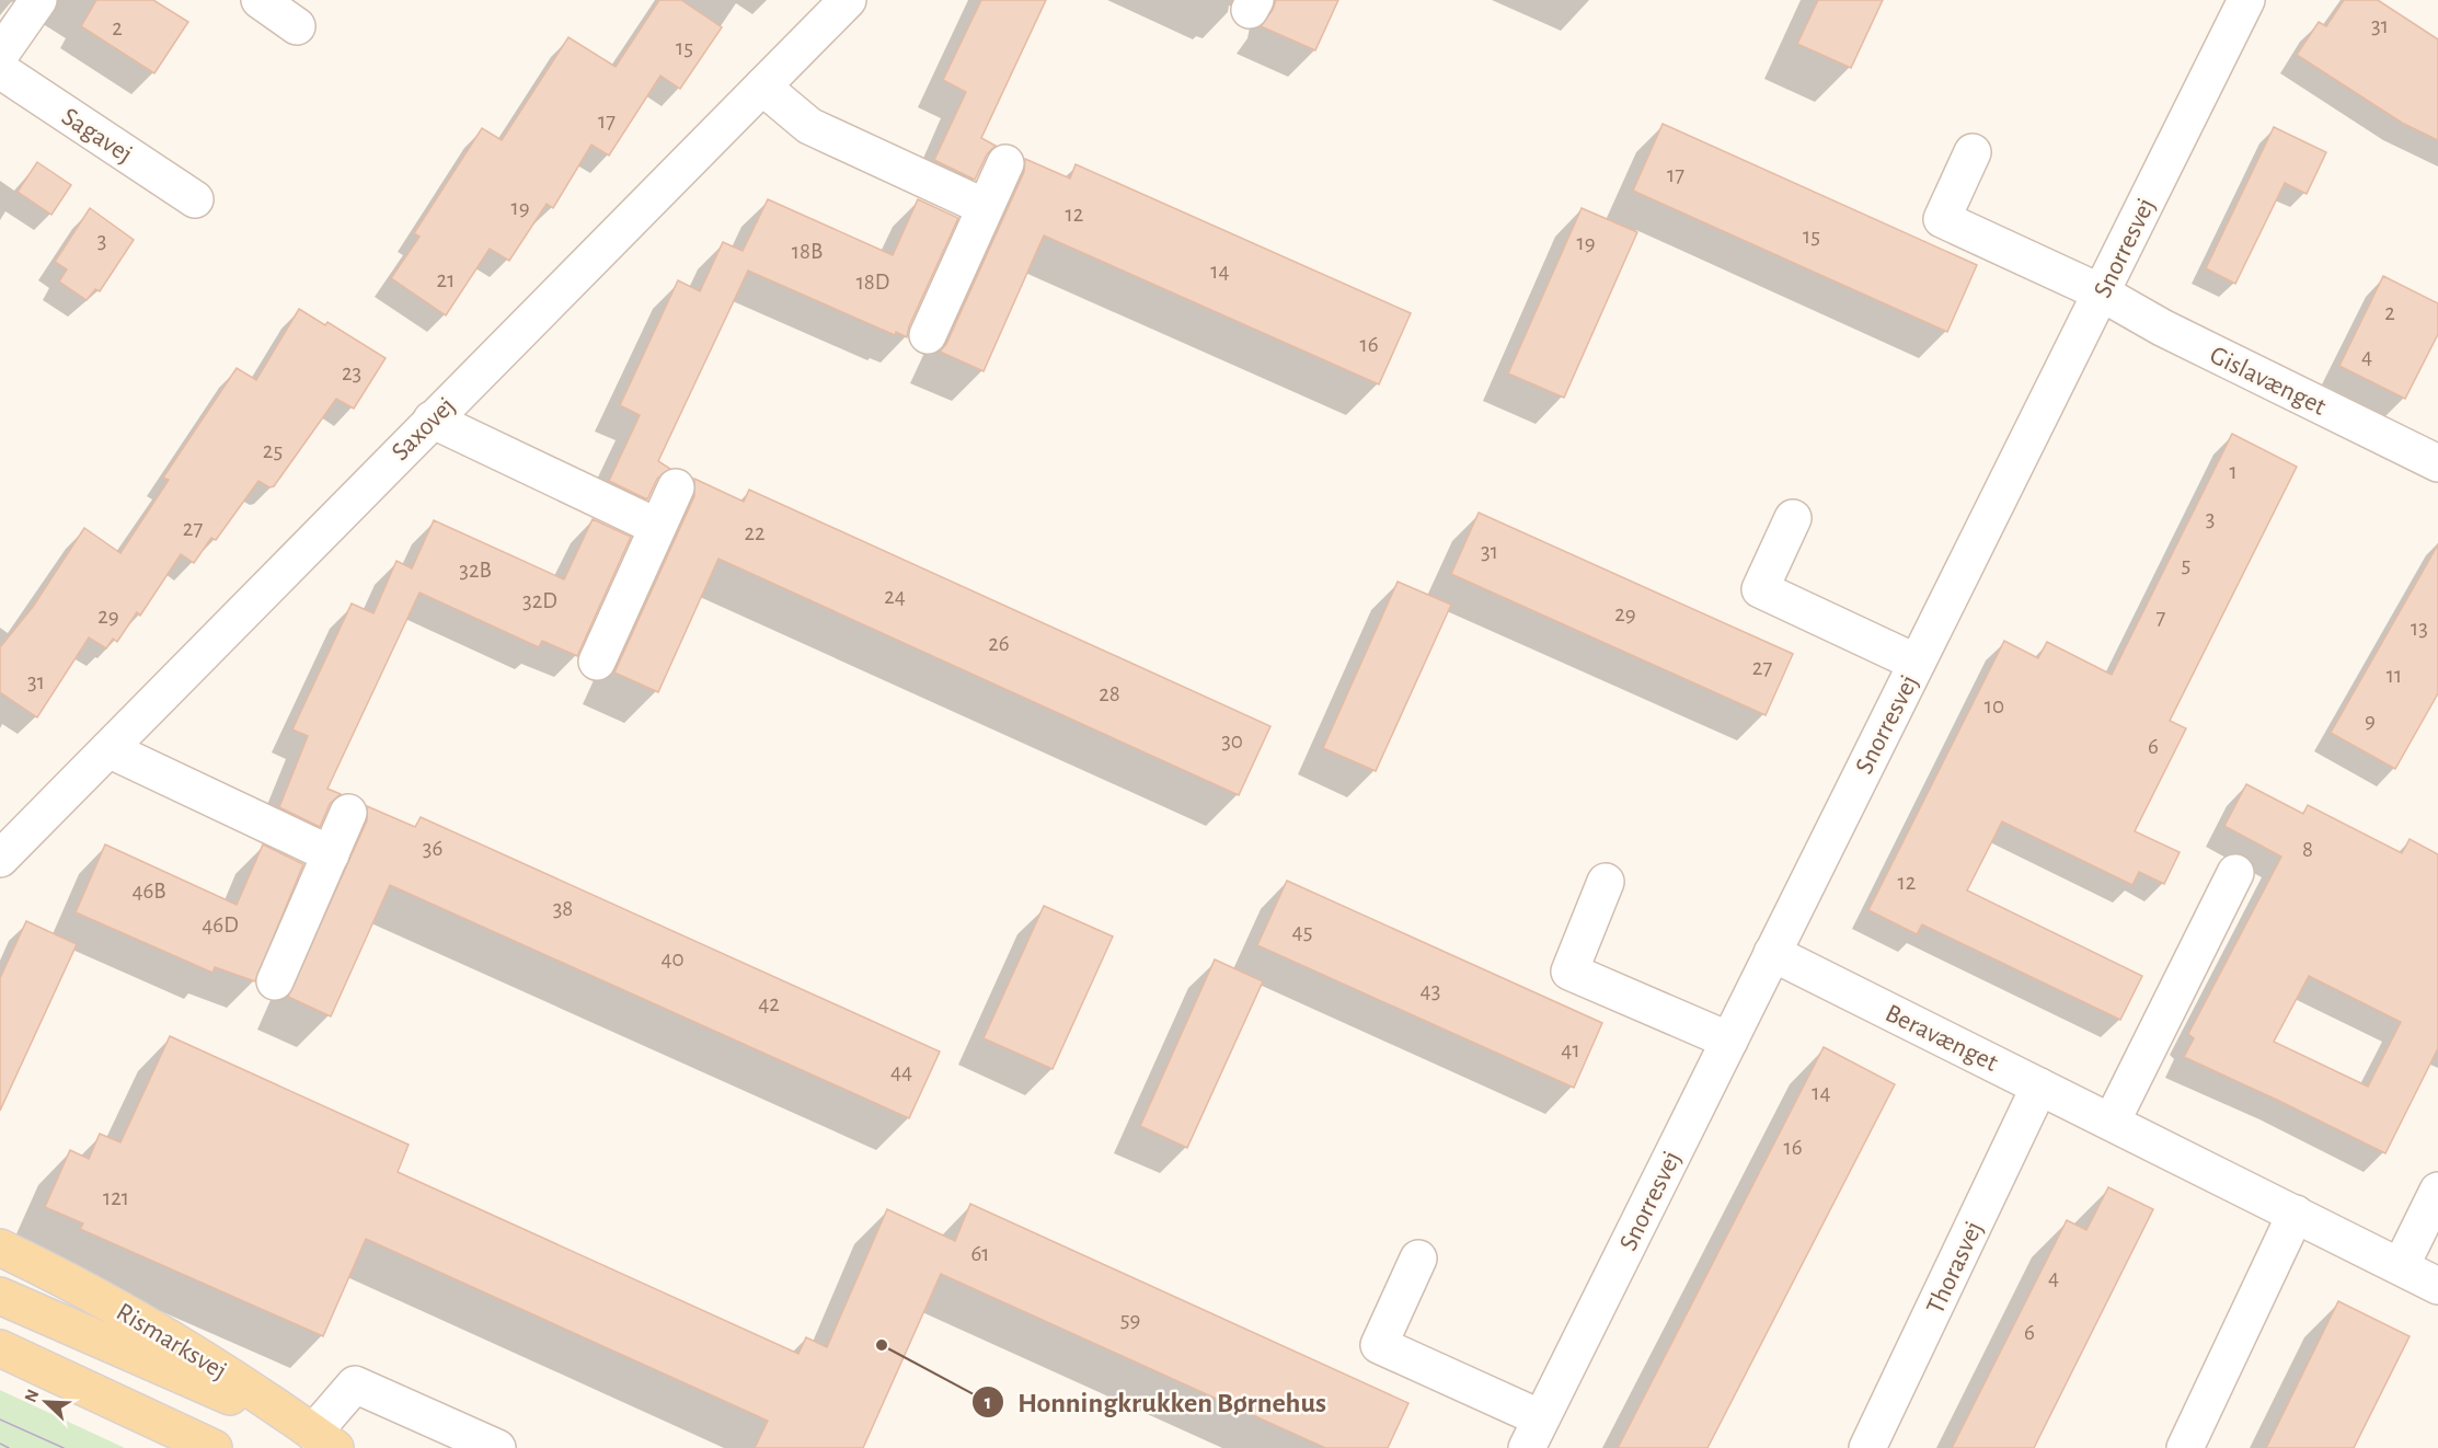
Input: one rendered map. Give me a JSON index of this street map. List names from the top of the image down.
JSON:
{
  "streets": {
    "main road": ["Rismarksvej"],
    "street": [
      "Sagavej",
      "Snorresvej",
      "Gislavænget",
      "Saxovej",
      "Beravænget",
      "Thorasvej"
    ]
  },
  "crossings": [
    ["Snorresvej", "Gislavænget"],
    ["Snorresvej", "Beravænget"],
    ["Beravænget", "Thorasvej"]
  ],
  "places": ["Honningkrukken Børnehus"],
  "house_numbers": [
    "31",
    "2",
    "15",
    "17",
    "17",
    "19",
    "12",
    "15",
    "3",
    "19",
    "18B",
    "14",
    "21",
    "18D",
    "2",
    "16",
    "4",
    "23",
    "25",
    "1",
    "3",
    "27",
    "22",
    "31",
    "5",
    "32B",
    "24",
    "32D",
    "29",
    "29",
    "7",
    "13",
    "26",
    "27",
    "11",
    "31",
    "28",
    "10",
    "9",
    "30",
    "6",
    "36",
    "8",
    "12",
    "46B",
    "38",
    "46D",
    "45",
    "40",
    "43",
    "42",
    "41",
    "44",
    "14",
    "16",
    "121",
    "61",
    "4",
    "59",
    "6"
  ],
  "north": "top left"
}
